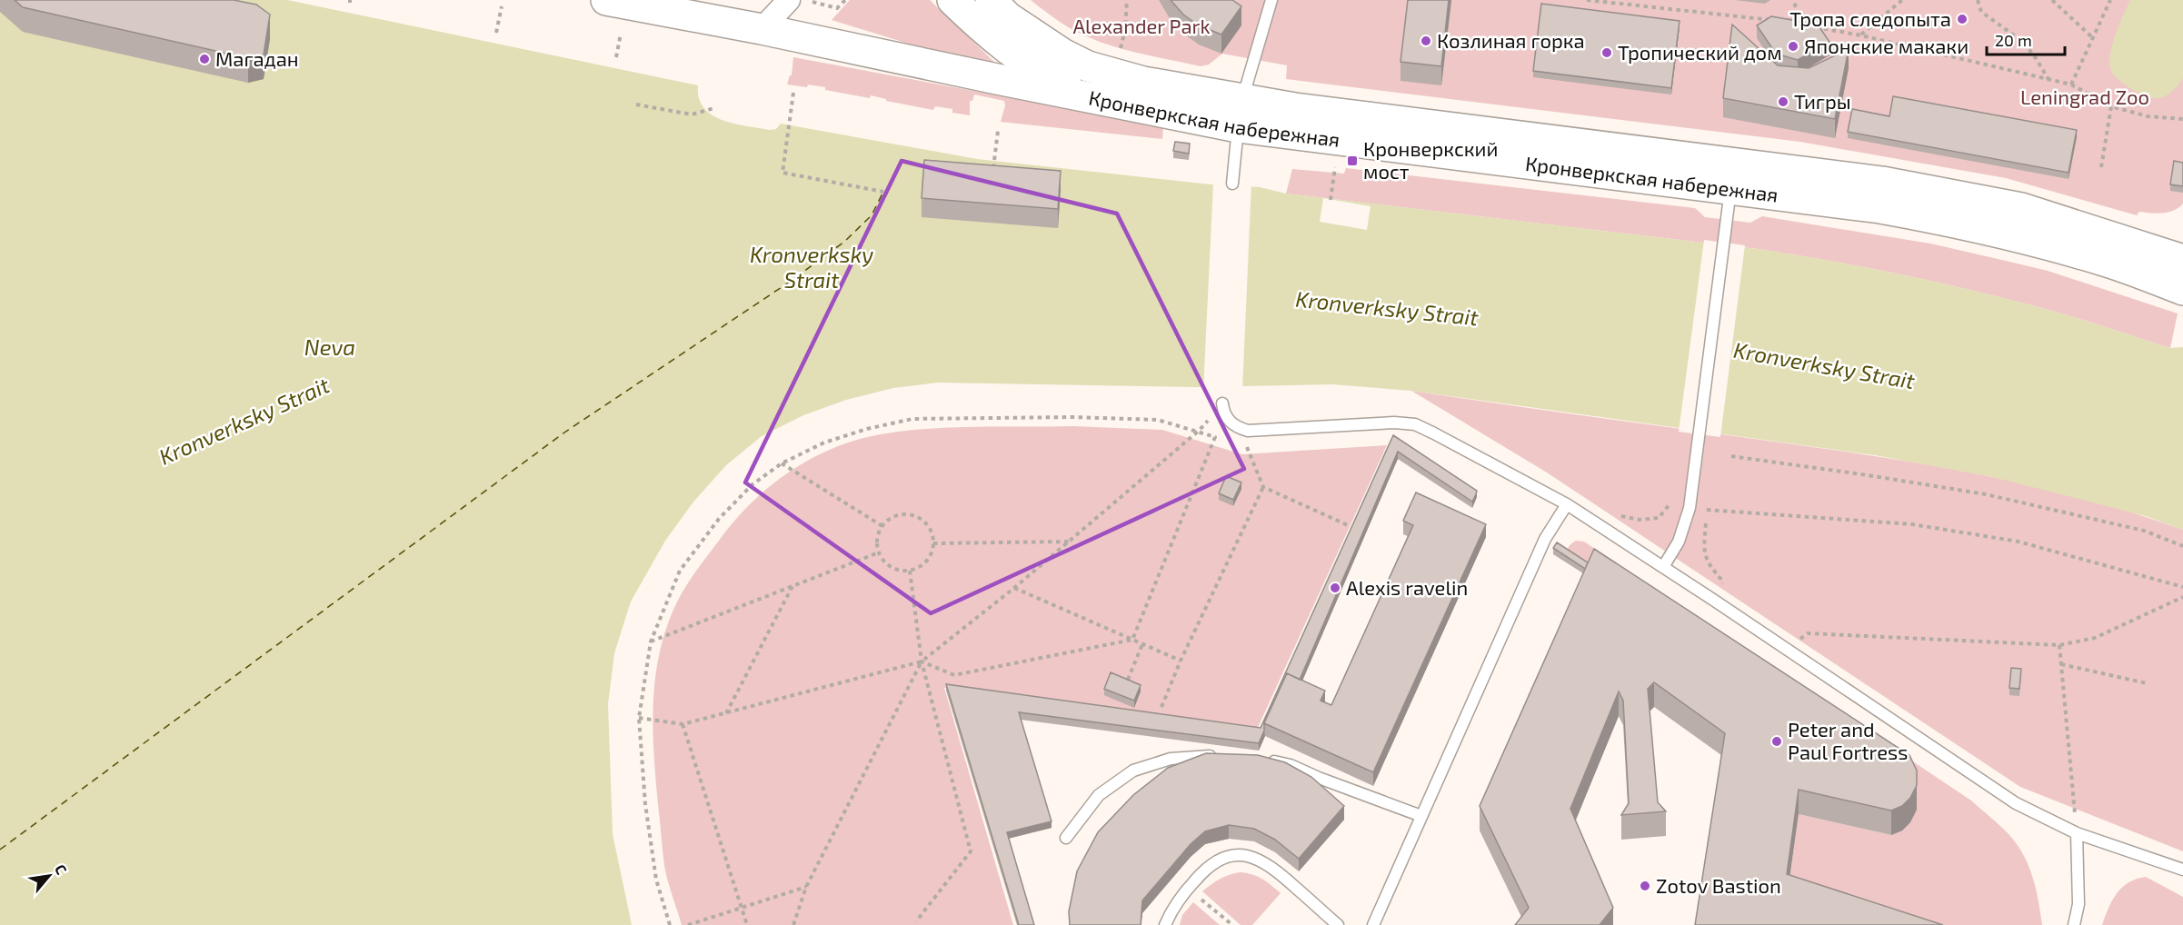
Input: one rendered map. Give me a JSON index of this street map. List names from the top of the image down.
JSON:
{
  "streets": {
    "main road": ["Кронверкская набережная"]
  },
  "water": ["Kronverksky Strait", "Neva"],
  "parks": ["Alexander Park", "Leningrad Zoo"],
  "places": {
    "other": [
      "Тропа следопыта",
      "Козлиная горка",
      "Японские макаки",
      "Тропический дом",
      "Магадан",
      "Тигры",
      "Alexis ravelin",
      "Peter and Paul Fortress",
      "Zotov Bastion"
    ],
    "transit": ["Кронверкский мост"]
  },
  "scale_bar": "20 m",
  "north": "top right"
}
